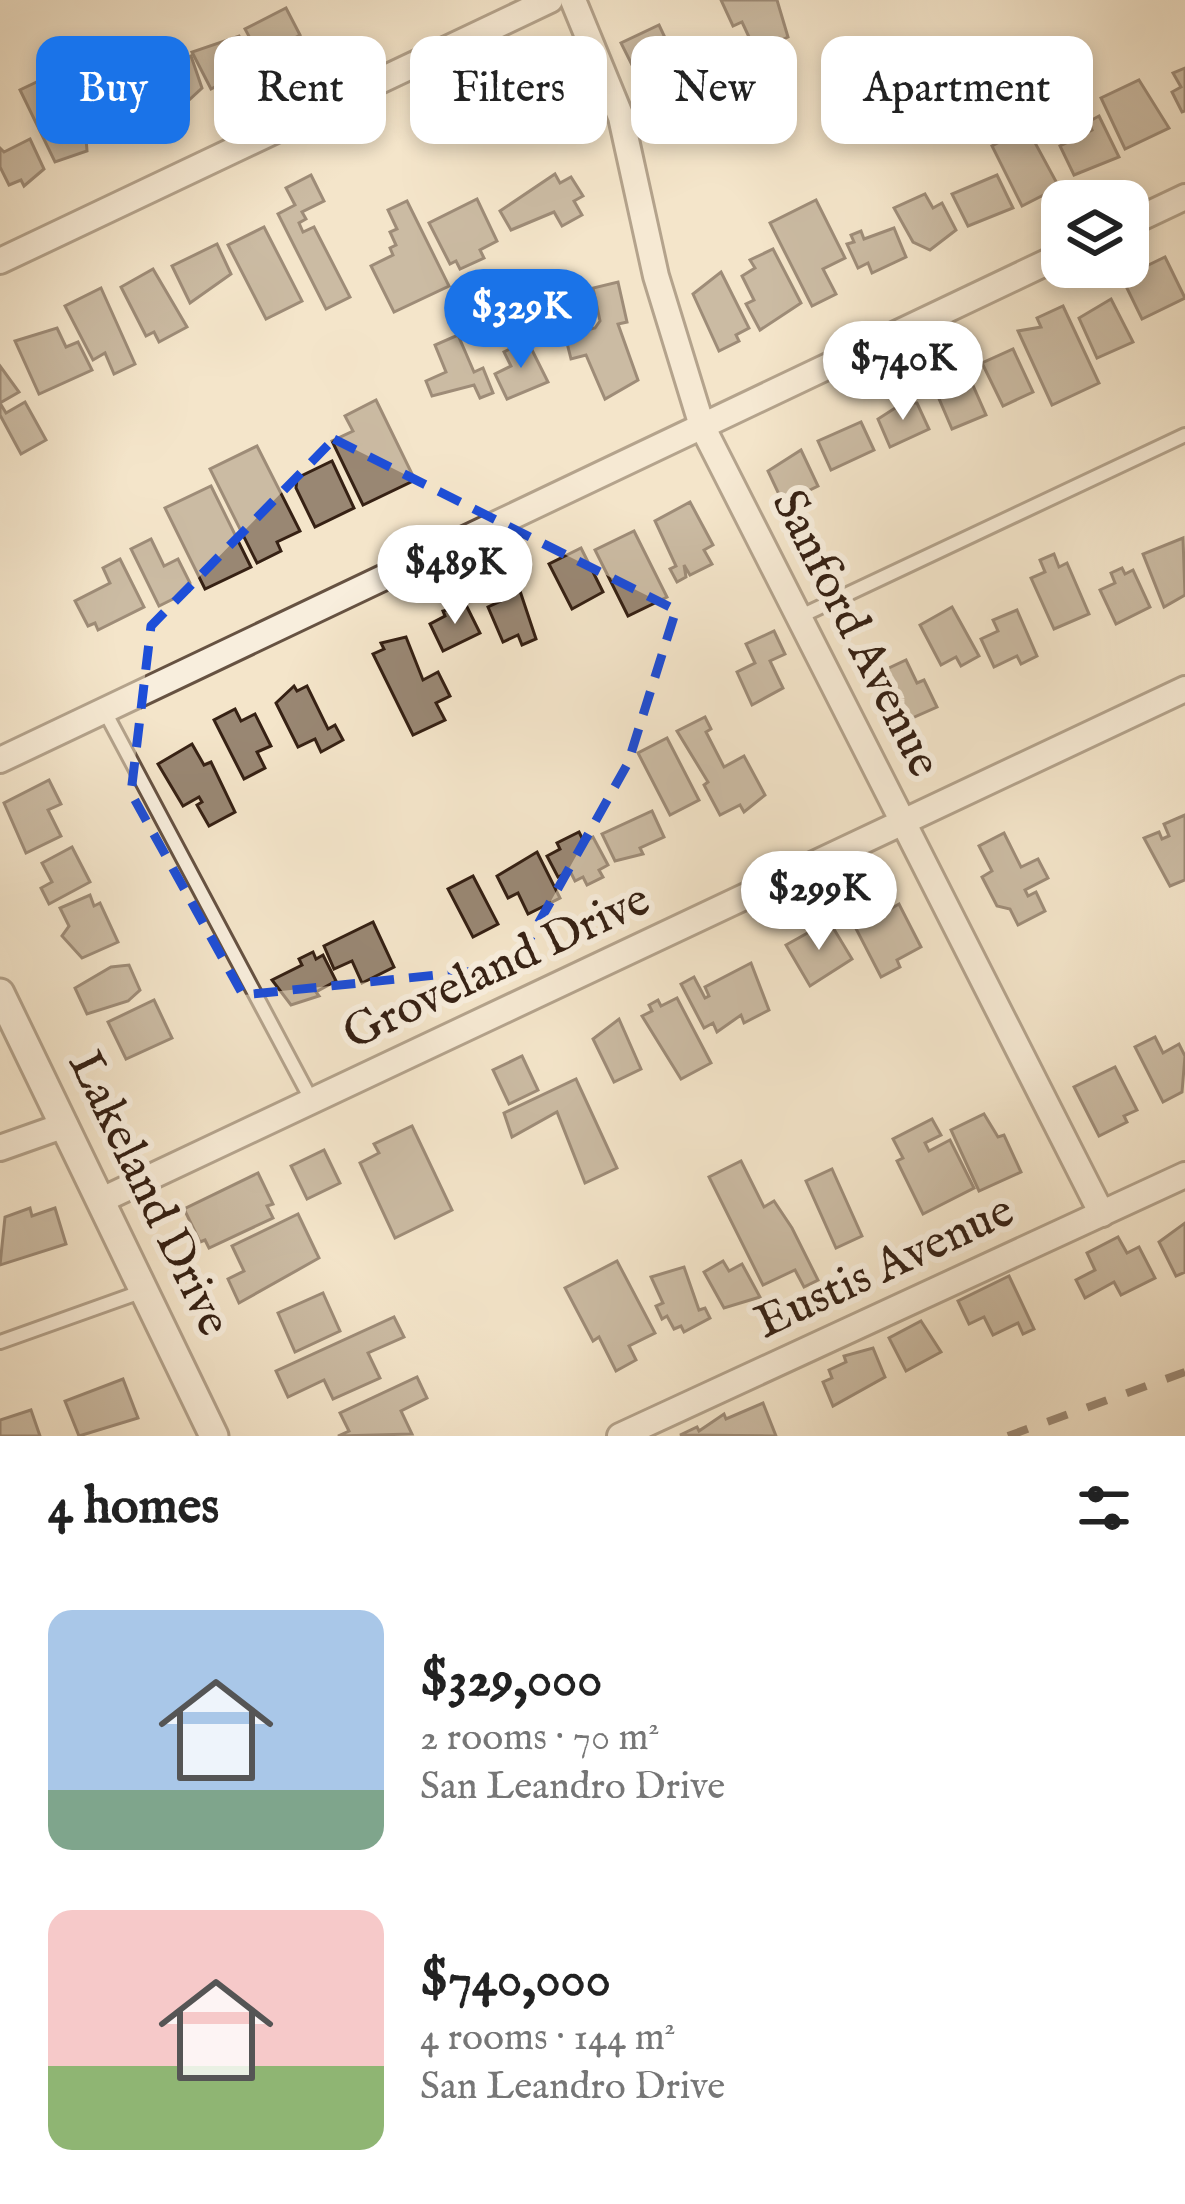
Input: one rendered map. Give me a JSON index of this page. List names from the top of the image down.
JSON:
{
  "streets": {
    "street": [
      "Sanford Avenue",
      "Groveland Drive",
      "Lakeland Drive",
      "Eustis Avenue"
    ]
  },
  "crossings": [
    ["Sanford Avenue", "Groveland Drive"],
    ["Sanford Avenue", "Eustis Avenue"],
    ["Groveland Drive", "Lakeland Drive"]
  ],
  "page": {
    "chip": [
      "Buy",
      "Rent",
      "Filters",
      "New",
      "Apartment"
    ],
    "price": [
      "$329K",
      "$740K",
      "$489K",
      "$299K"
    ],
    "heading": "4 homes",
    "list": [
      {
        "name": "$329,000",
        "note": "2 rooms · 70 m² · San Leandro Drive"
      },
      {
        "name": "$740,000",
        "note": "4 rooms · 144 m² · San Leandro Drive"
      }
    ]
  }
}
